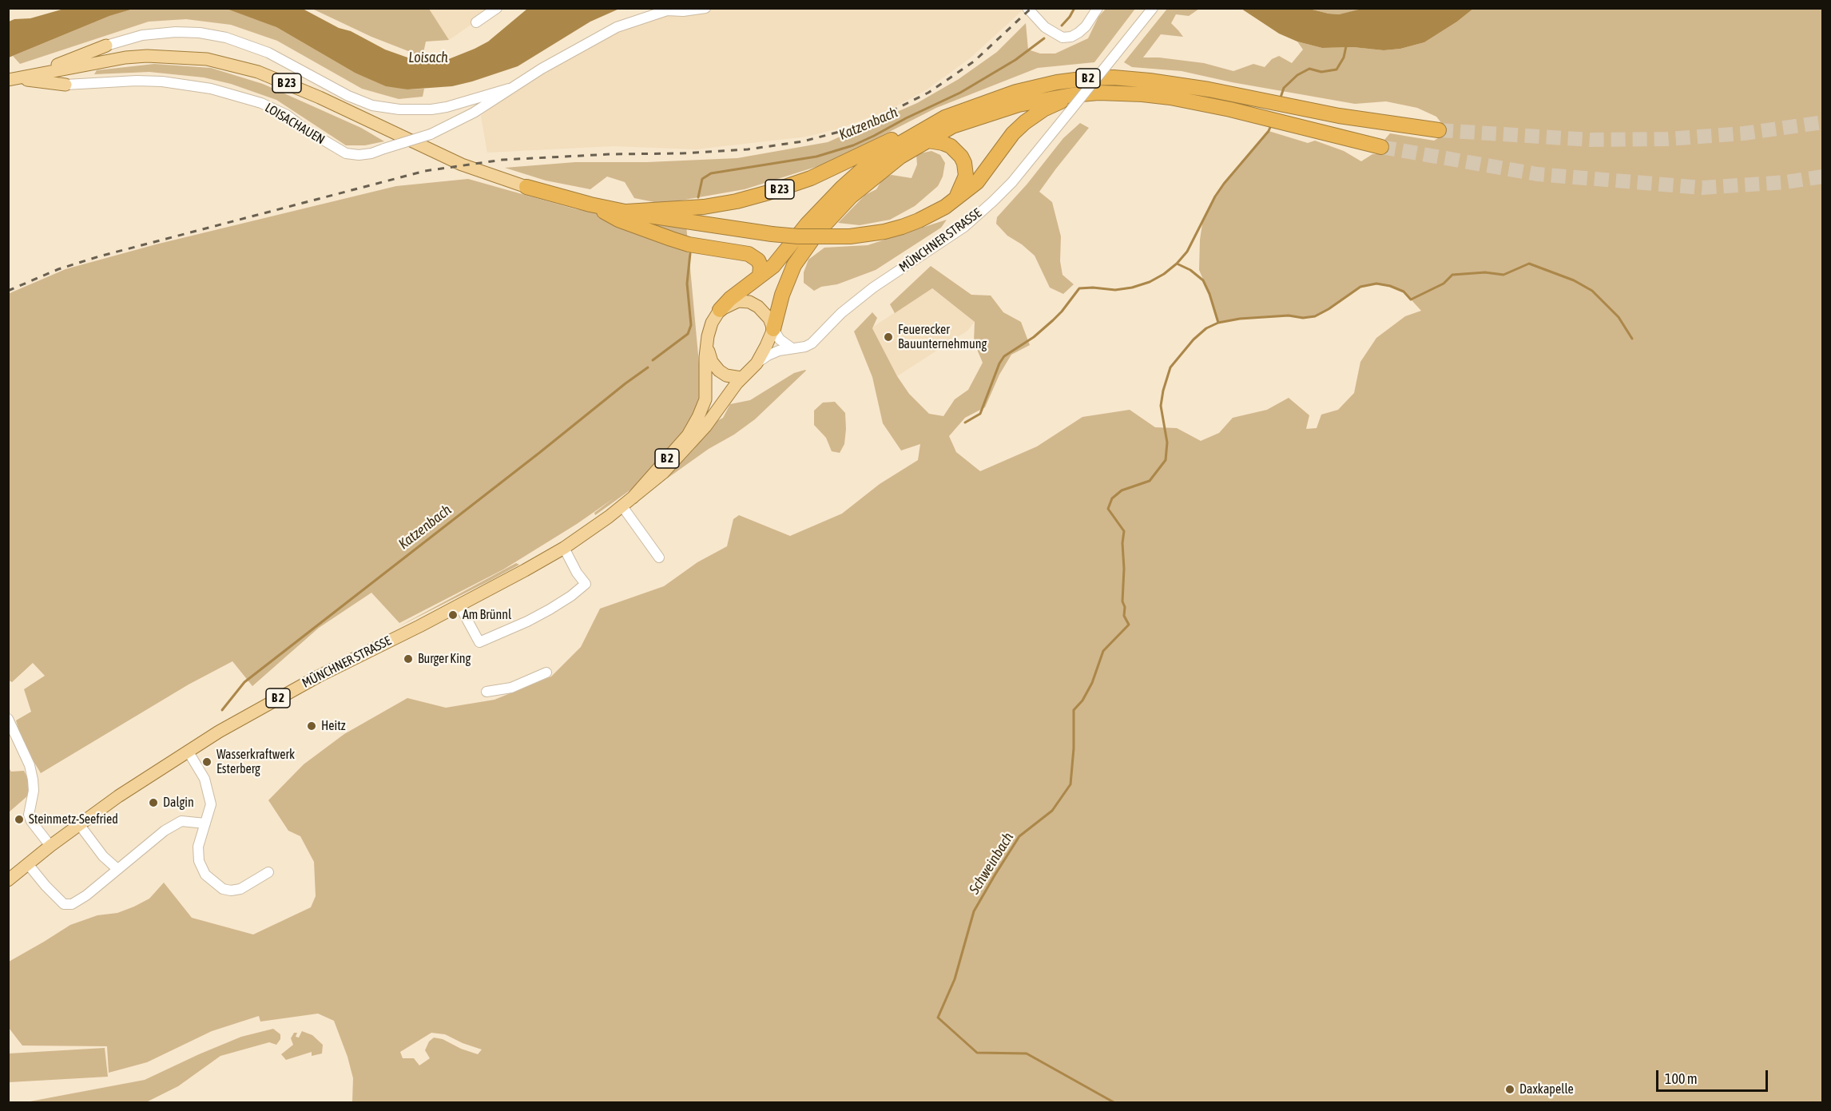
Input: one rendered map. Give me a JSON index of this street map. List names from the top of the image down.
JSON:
{
  "streets": {
    "highway": ["B 2", "B 23"],
    "main road": ["MÜNCHNER STRASSE"],
    "street": ["LOISACHAUEN"]
  },
  "crossings": [
    ["B 2", "B 23"],
    ["B 2", "MÜNCHNER STRASSE"]
  ],
  "water": ["Loisach", "Katzenbach", "Schweinbach"],
  "places": [
    "Feuerecker Bauunternehmung",
    "Am Brünnl",
    "Burger King",
    "Heitz",
    "Wasserkraftwerk Esterberg",
    "Dalgin",
    "Steinmetz-Seefried",
    "Daxkapelle"
  ],
  "scale_bar": "100 m"
}
